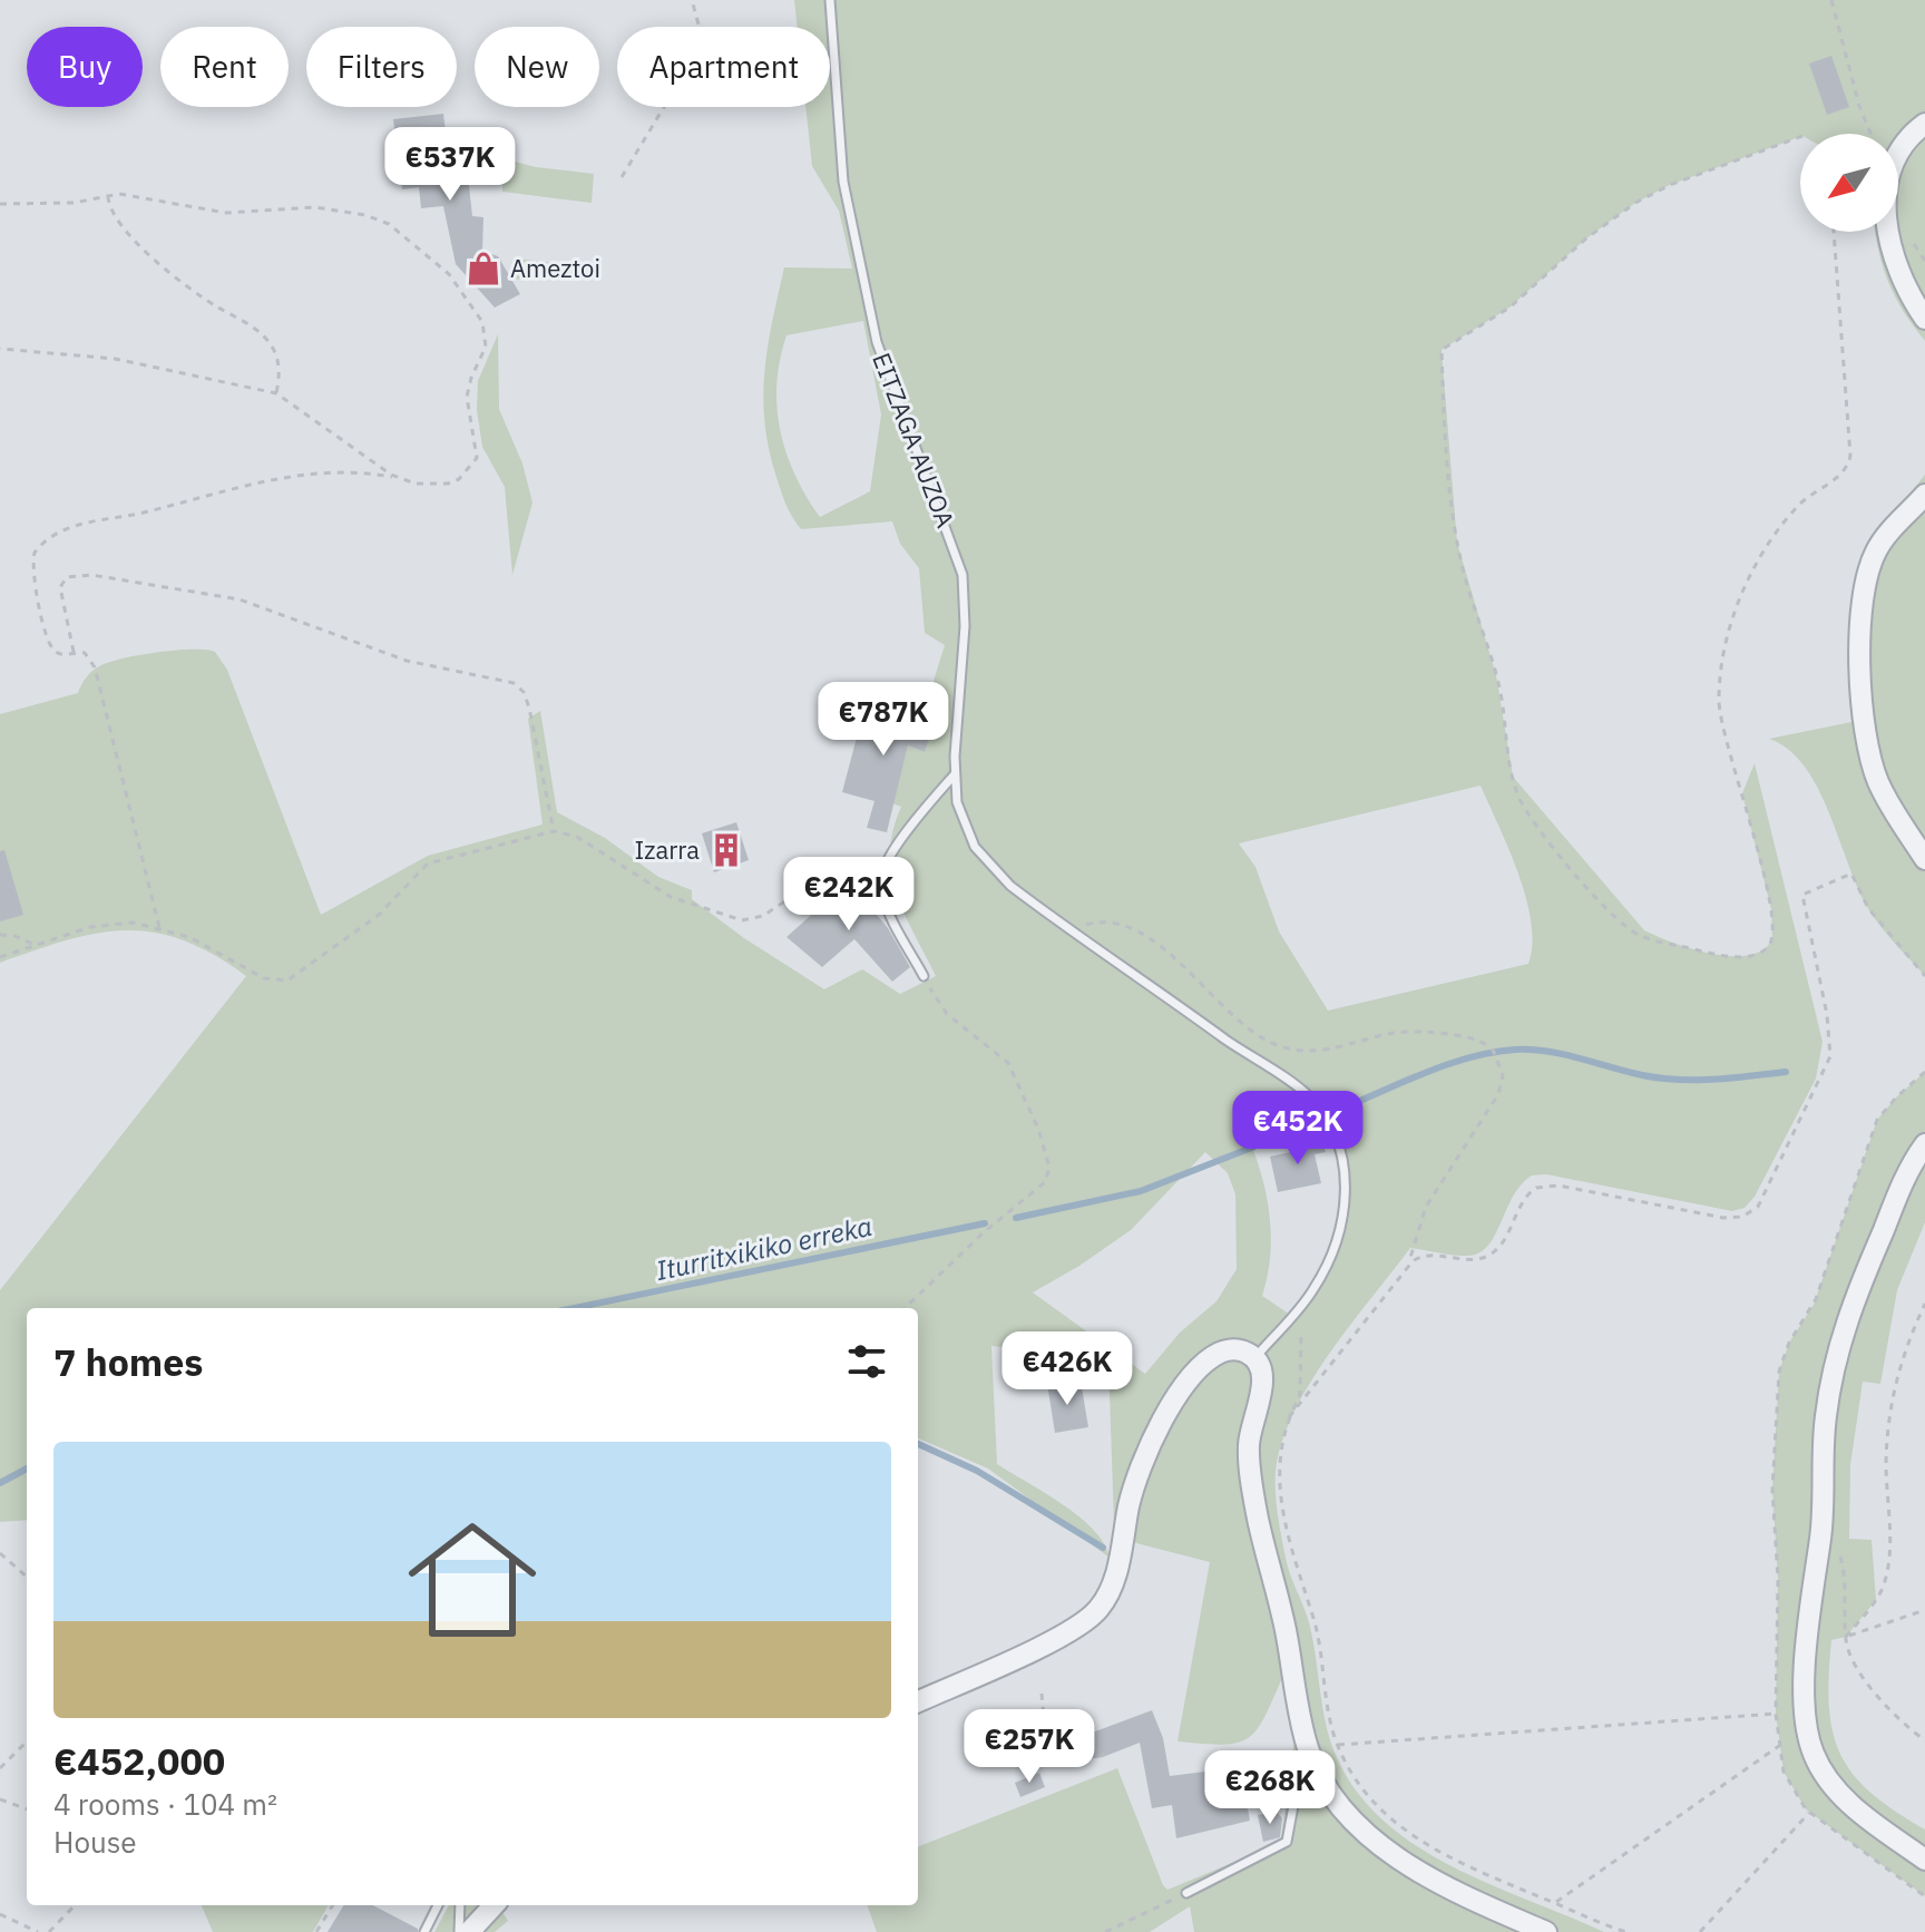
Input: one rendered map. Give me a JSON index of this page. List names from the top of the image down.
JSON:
{
  "streets": {
    "lane": ["EITZAGA AUZOA"]
  },
  "water": ["Iturritxikiko erreka"],
  "places": {
    "shop": ["Ameztoi"],
    "building": ["Izarra"]
  },
  "north": "bottom left",
  "page": {
    "chip": [
      "Buy",
      "Rent",
      "Filters",
      "New",
      "Apartment"
    ],
    "price": [
      "€537K",
      "€787K",
      "€242K",
      "€452K",
      "€426K",
      "€257K",
      "€268K"
    ],
    "heading": "7 homes",
    "list": [
      {
        "name": "€452,000",
        "note": "4 rooms · 104 m² · House"
      }
    ]
  }
}
